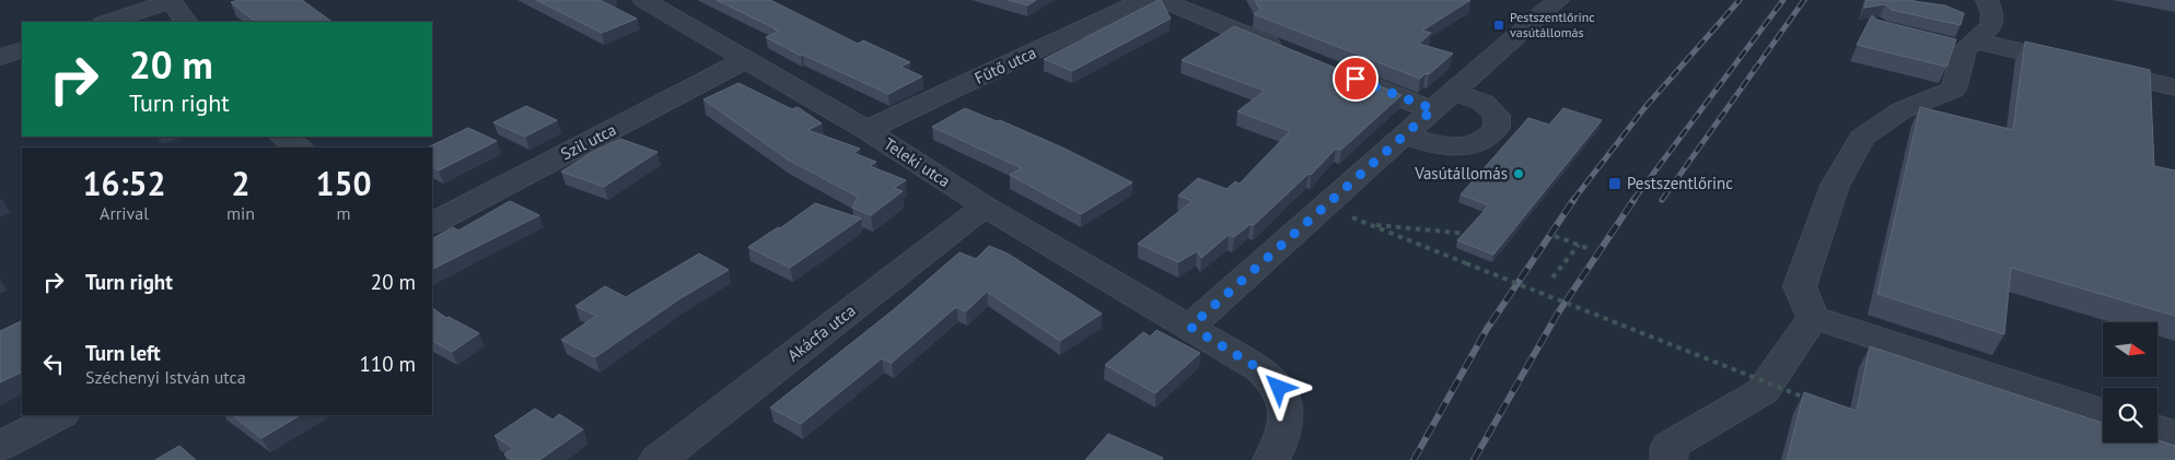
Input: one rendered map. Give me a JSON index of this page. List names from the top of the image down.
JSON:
{
  "streets": {
    "street": [
      "Fűtő utca",
      "Szil utca",
      "Teleki utca",
      "Akácfa utca"
    ]
  },
  "crossings": [
    ["Fűtő utca", "Teleki utca"],
    ["Szil utca", "Teleki utca"],
    ["Teleki utca", "Akácfa utca"]
  ],
  "places": {
    "transit": ["Pestszentlőrinc vasútállomás", "Pestszentlőrinc"],
    "other": ["Vasútállomás"]
  },
  "north": "right",
  "page": {
    "turn": ["20 m", "Turn right"],
    "eta": [
      "16:52",
      "Arrival",
      "2",
      "min",
      "150",
      "m"
    ],
    "list": [
      {
        "name": "Turn right",
        "value": "20 m"
      },
      {
        "name": "Turn left",
        "note": "Széchenyi István utca",
        "value": "110 m"
      }
    ]
  }
}
